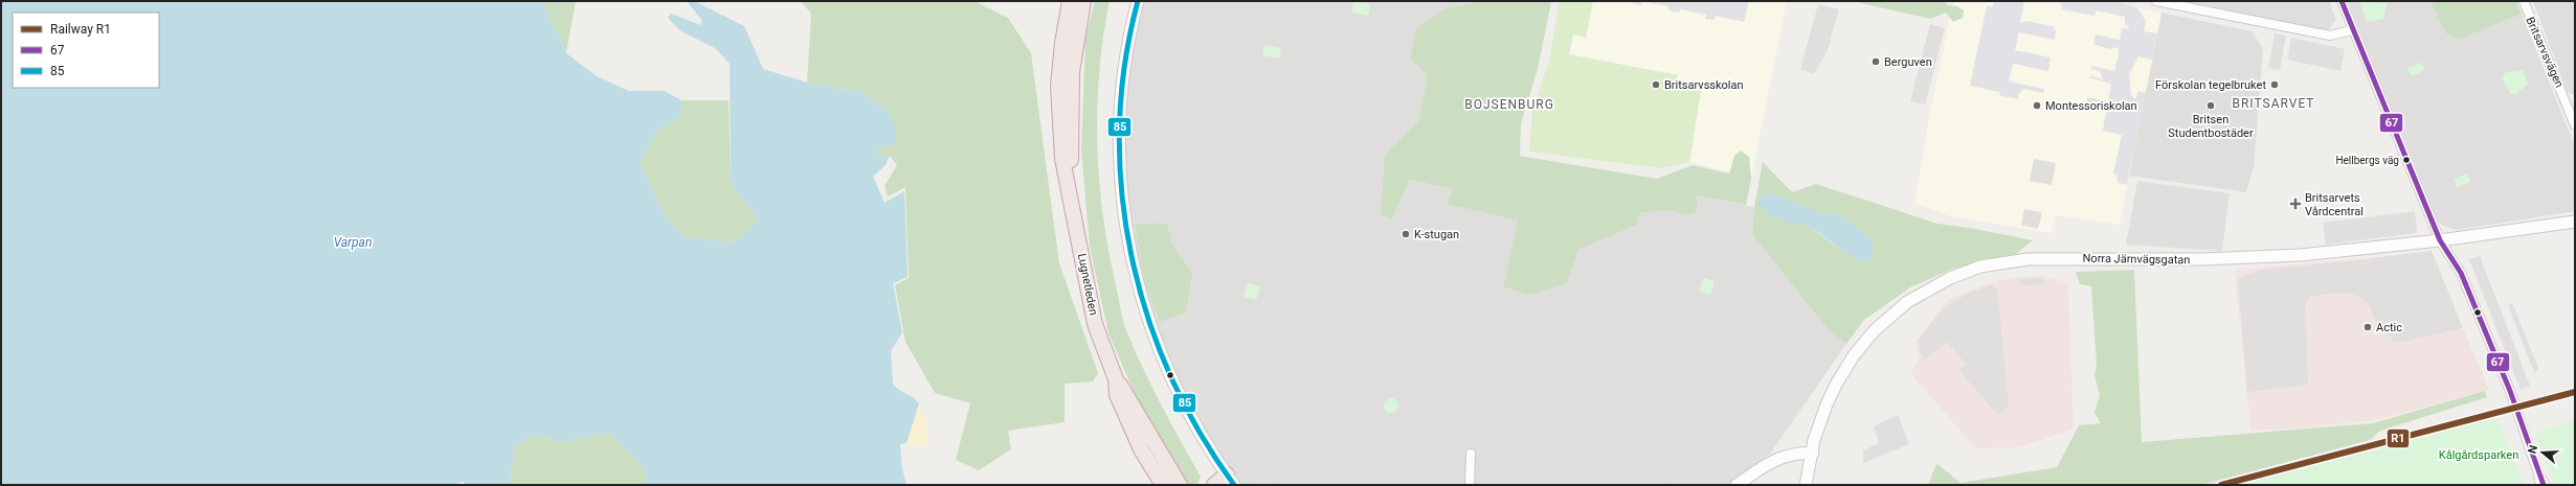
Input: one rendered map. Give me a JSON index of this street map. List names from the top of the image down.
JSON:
{
  "streets": {
    "highway": ["Lugnetleden"],
    "street": ["Britsarvsvägen", "Norra Järnvägsgatan"]
  },
  "districts": ["BRITSARVET", "BOJSENBURG"],
  "water": ["Varpan"],
  "parks": ["Kålgårdsparken"],
  "places": {
    "other": [
      "Berguven",
      "Britsarvsskolan",
      "Förskolan tegelbruket",
      "Montessoriskolan",
      "Britsen Studentbostäder",
      "Hellbergs väg",
      "K-stugan",
      "Actic"
    ],
    "health": ["Britsarvets Vårdcentral"]
  },
  "lines": ["transit line 67", "transit line 85", "rail line R1"],
  "legend": ["Railway R1", "67", "85"],
  "north": "left"
}
